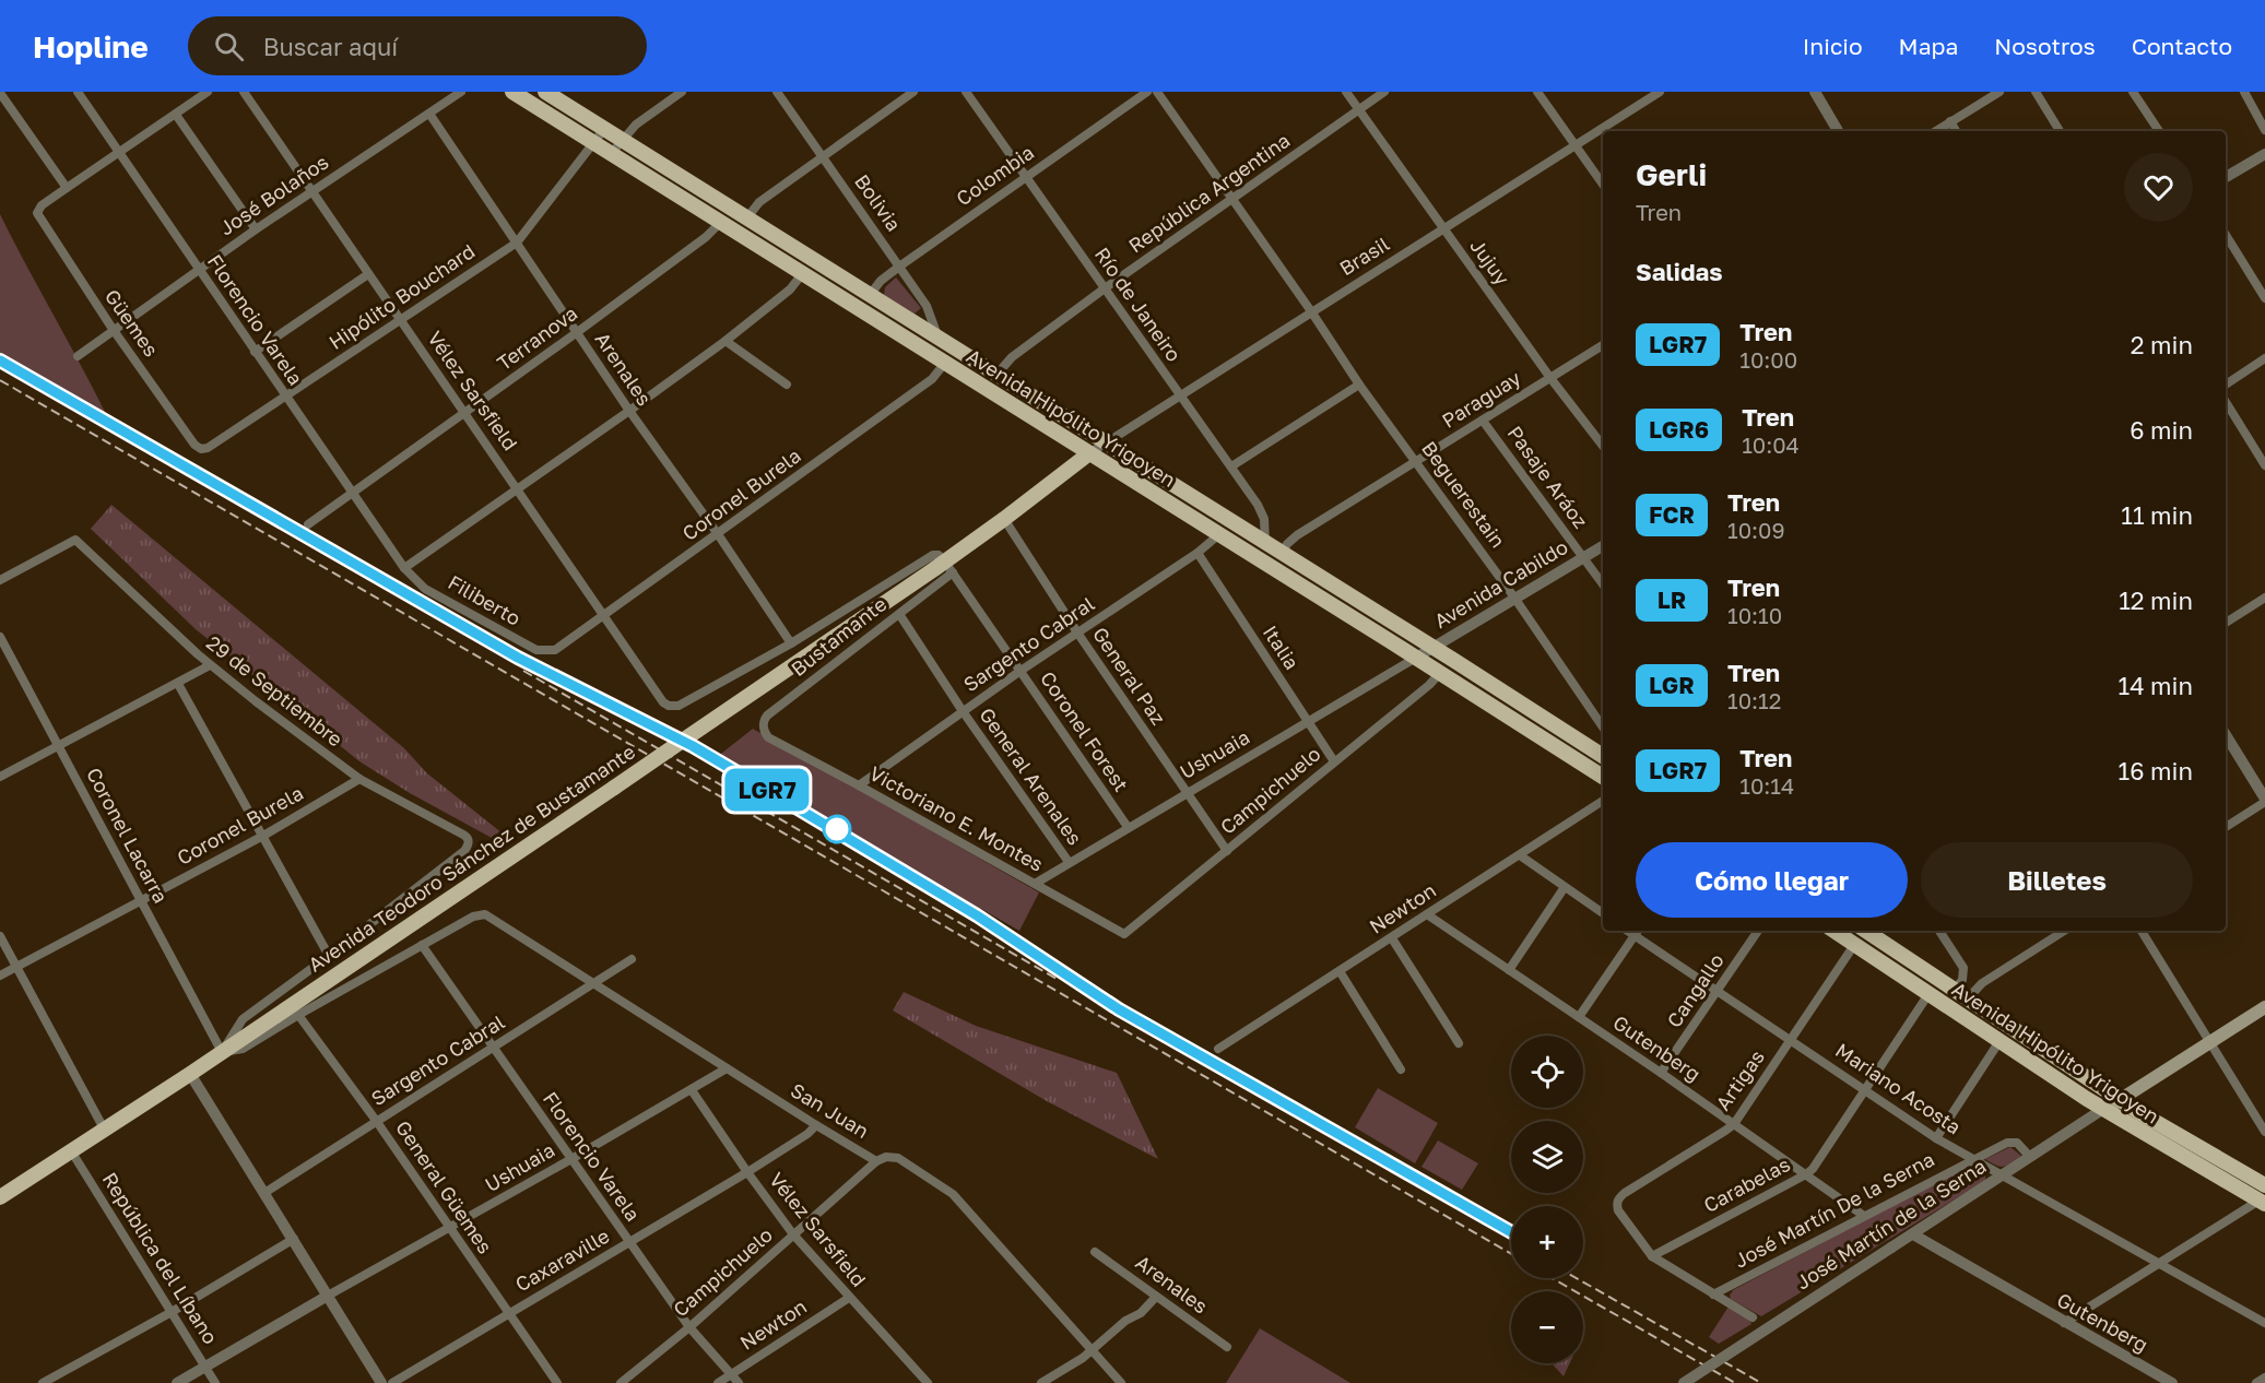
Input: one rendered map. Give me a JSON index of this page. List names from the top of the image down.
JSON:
{
  "streets": {
    "main road": ["Avenida Hipólito Yrigoyen", "Avenida Teodoro Sánchez de Bustamante", "José Martín de la Serna"],
    "street": [
      "Colombia",
      "República Argentina",
      "José Bolaños",
      "Bolivia",
      "Brasil",
      "Jujuy",
      "Hipólito Bouchard",
      "Río de Janeiro",
      "Florencio Varela",
      "Güemes",
      "Terranova",
      "Arenales",
      "Vélez Sarsfield",
      "Paraguay",
      "Pasaje Aráoz",
      "Coronel Burela",
      "Beguerestain",
      "Avenida Cabildo",
      "Filiberto",
      "Bustamante",
      "Sargento Cabral",
      "Italia",
      "General Paz",
      "29 de Septiembre",
      "Coronel Forest",
      "Ushuaia",
      "General Arenales",
      "Campichuelo",
      "Victoriano E. Montes",
      "Coronel Lacarra",
      "Newton",
      "Cangallo",
      "Gutenberg",
      "Artigas",
      "Mariano Acosta",
      "San Juan",
      "Carabelas",
      "General Güemes",
      "José Martín De la Serna",
      "República del Líbano",
      "Caxaraville"
    ]
  },
  "crossings": [
    ["Colombia", "Bolivia"],
    ["Colombia", "Río de Janeiro"],
    ["Colombia", "Avenida Hipólito Yrigoyen"],
    ["República Argentina", "Jujuy"],
    ["República Argentina", "Río de Janeiro"],
    ["República Argentina", "Avenida Hipólito Yrigoyen"],
    ["República Argentina", "Beguerestain"],
    ["José Bolaños", "Florencio Varela"],
    ["José Bolaños", "Güemes"],
    ["José Bolaños", "Arenales"],
    ["José Bolaños", "Vélez Sarsfield"],
    ["Bolivia", "Avenida Hipólito Yrigoyen"],
    ["Brasil", "Jujuy"],
    ["Brasil", "Río de Janeiro"],
    ["Brasil", "Avenida Hipólito Yrigoyen"],
    ["Brasil", "Beguerestain"],
    ["Brasil", "Avenida Teodoro Sánchez de Bustamante"],
    ["Jujuy", "Paraguay"],
    ["Hipólito Bouchard", "Florencio Varela"],
    ["Hipólito Bouchard", "Güemes"],
    ["Hipólito Bouchard", "Arenales"],
    ["Hipólito Bouchard", "Vélez Sarsfield"],
    ["Hipólito Bouchard", "Avenida Hipólito Yrigoyen"],
    ["Río de Janeiro", "Avenida Hipólito Yrigoyen"],
    ["Florencio Varela", "Terranova"],
    ["Florencio Varela", "Filiberto"],
    ["Florencio Varela", "Sargento Cabral"],
    ["Florencio Varela", "Ushuaia"],
    ["Florencio Varela", "Campichuelo"],
    ["Florencio Varela", "Newton"],
    ["Florencio Varela", "San Juan"],
    ["Florencio Varela", "Caxaraville"],
    ["Terranova", "Arenales"],
    ["Terranova", "Vélez Sarsfield"],
    ["Terranova", "Avenida Hipólito Yrigoyen"],
    ["Arenales", "Vélez Sarsfield"],
    ["Arenales", "Coronel Burela"],
    ["Vélez Sarsfield", "Coronel Burela"],
    ["Vélez Sarsfield", "Ushuaia"],
    ["Vélez Sarsfield", "Campichuelo"],
    ["Vélez Sarsfield", "Newton"],
    ["Vélez Sarsfield", "Caxaraville"],
    ["Paraguay", "Avenida Hipólito Yrigoyen"],
    ["Paraguay", "Pasaje Aráoz"],
    ["Paraguay", "Beguerestain"],
    ["Avenida Hipólito Yrigoyen", "Coronel Burela"],
    ["Avenida Hipólito Yrigoyen", "Avenida Cabildo"],
    ["Avenida Hipólito Yrigoyen", "Sargento Cabral"],
    ["Avenida Hipólito Yrigoyen", "Ushuaia"],
    ["Avenida Hipólito Yrigoyen", "Campichuelo"],
    ["Avenida Hipólito Yrigoyen", "Avenida Teodoro Sánchez de Bustamante"],
    ["Avenida Hipólito Yrigoyen", "Artigas"],
    ["Avenida Hipólito Yrigoyen", "Carabelas"],
    ["Avenida Hipólito Yrigoyen", "José Martín de la Serna"],
    ["Pasaje Aráoz", "Avenida Cabildo"],
    ["Coronel Burela", "Filiberto"],
    ["Coronel Burela", "29 de Septiembre"],
    ["Coronel Burela", "Coronel Lacarra"],
    ["Beguerestain", "Avenida Cabildo"],
    ["Avenida Cabildo", "Ushuaia"],
    ["Bustamante", "Coronel Forest"],
    ["Bustamante", "General Arenales"],
    ["Bustamante", "Victoriano E. Montes"],
    ["Bustamante", "Avenida Teodoro Sánchez de Bustamante"],
    ["Sargento Cabral", "Italia"],
    ["Sargento Cabral", "General Paz"],
    ["Sargento Cabral", "Coronel Forest"],
    ["Sargento Cabral", "General Arenales"],
    ["Sargento Cabral", "Victoriano E. Montes"],
    ["Sargento Cabral", "San Juan"],
    ["Sargento Cabral", "General Güemes"],
    ["Italia", "Ushuaia"],
    ["Italia", "Campichuelo"],
    ["General Paz", "Ushuaia"],
    ["General Paz", "Campichuelo"],
    ["General Paz", "Avenida Teodoro Sánchez de Bustamante"],
    ["Coronel Forest", "Ushuaia"],
    ["Coronel Forest", "Avenida Teodoro Sánchez de Bustamante"],
    ["Ushuaia", "General Arenales"],
    ["Ushuaia", "Victoriano E. Montes"],
    ["Ushuaia", "San Juan"],
    ["Ushuaia", "General Güemes"],
    ["Campichuelo", "Victoriano E. Montes"],
    ["Campichuelo", "San Juan"],
    ["Coronel Lacarra", "Avenida Teodoro Sánchez de Bustamante"],
    ["Avenida Teodoro Sánchez de Bustamante", "República del Líbano"],
    ["Newton", "Gutenberg"],
    ["Cangallo", "Gutenberg"],
    ["Cangallo", "Mariano Acosta"],
    ["Gutenberg", "Artigas"],
    ["Gutenberg", "Carabelas"],
    ["Gutenberg", "José Martín De la Serna"],
    ["Gutenberg", "José Martín de la Serna"],
    ["Artigas", "Mariano Acosta"],
    ["Artigas", "Carabelas"],
    ["Mariano Acosta", "Carabelas"],
    ["Mariano Acosta", "José Martín De la Serna"],
    ["Mariano Acosta", "José Martín de la Serna"],
    ["San Juan", "Caxaraville"],
    ["General Güemes", "Caxaraville"],
    ["José Martín De la Serna", "José Martín de la Serna"]
  ],
  "page": {
    "header": "Hopline",
    "search": "Buscar aquí",
    "nav": [
      "Inicio",
      "Mapa",
      "Nosotros",
      "Contacto"
    ],
    "on_map": "LGR7",
    "heading": [
      ["Gerli", "Tren"],
      "Salidas"
    ],
    "list": [
      {
        "mark": "LGR7",
        "name": "Tren",
        "note": "10:00",
        "value": "2 min"
      },
      {
        "mark": "LGR6",
        "name": "Tren",
        "note": "10:04",
        "value": "6 min"
      },
      {
        "mark": "FCR",
        "name": "Tren",
        "note": "10:09",
        "value": "11 min"
      },
      {
        "mark": "LR",
        "name": "Tren",
        "note": "10:10",
        "value": "12 min"
      },
      {
        "mark": "LGR",
        "name": "Tren",
        "note": "10:12",
        "value": "14 min"
      },
      {
        "mark": "LGR7",
        "name": "Tren",
        "note": "10:14",
        "value": "16 min"
      }
    ],
    "buttons": ["Cómo llegar", "Billetes"],
    "map_buttons": ["+", "−"]
  }
}
